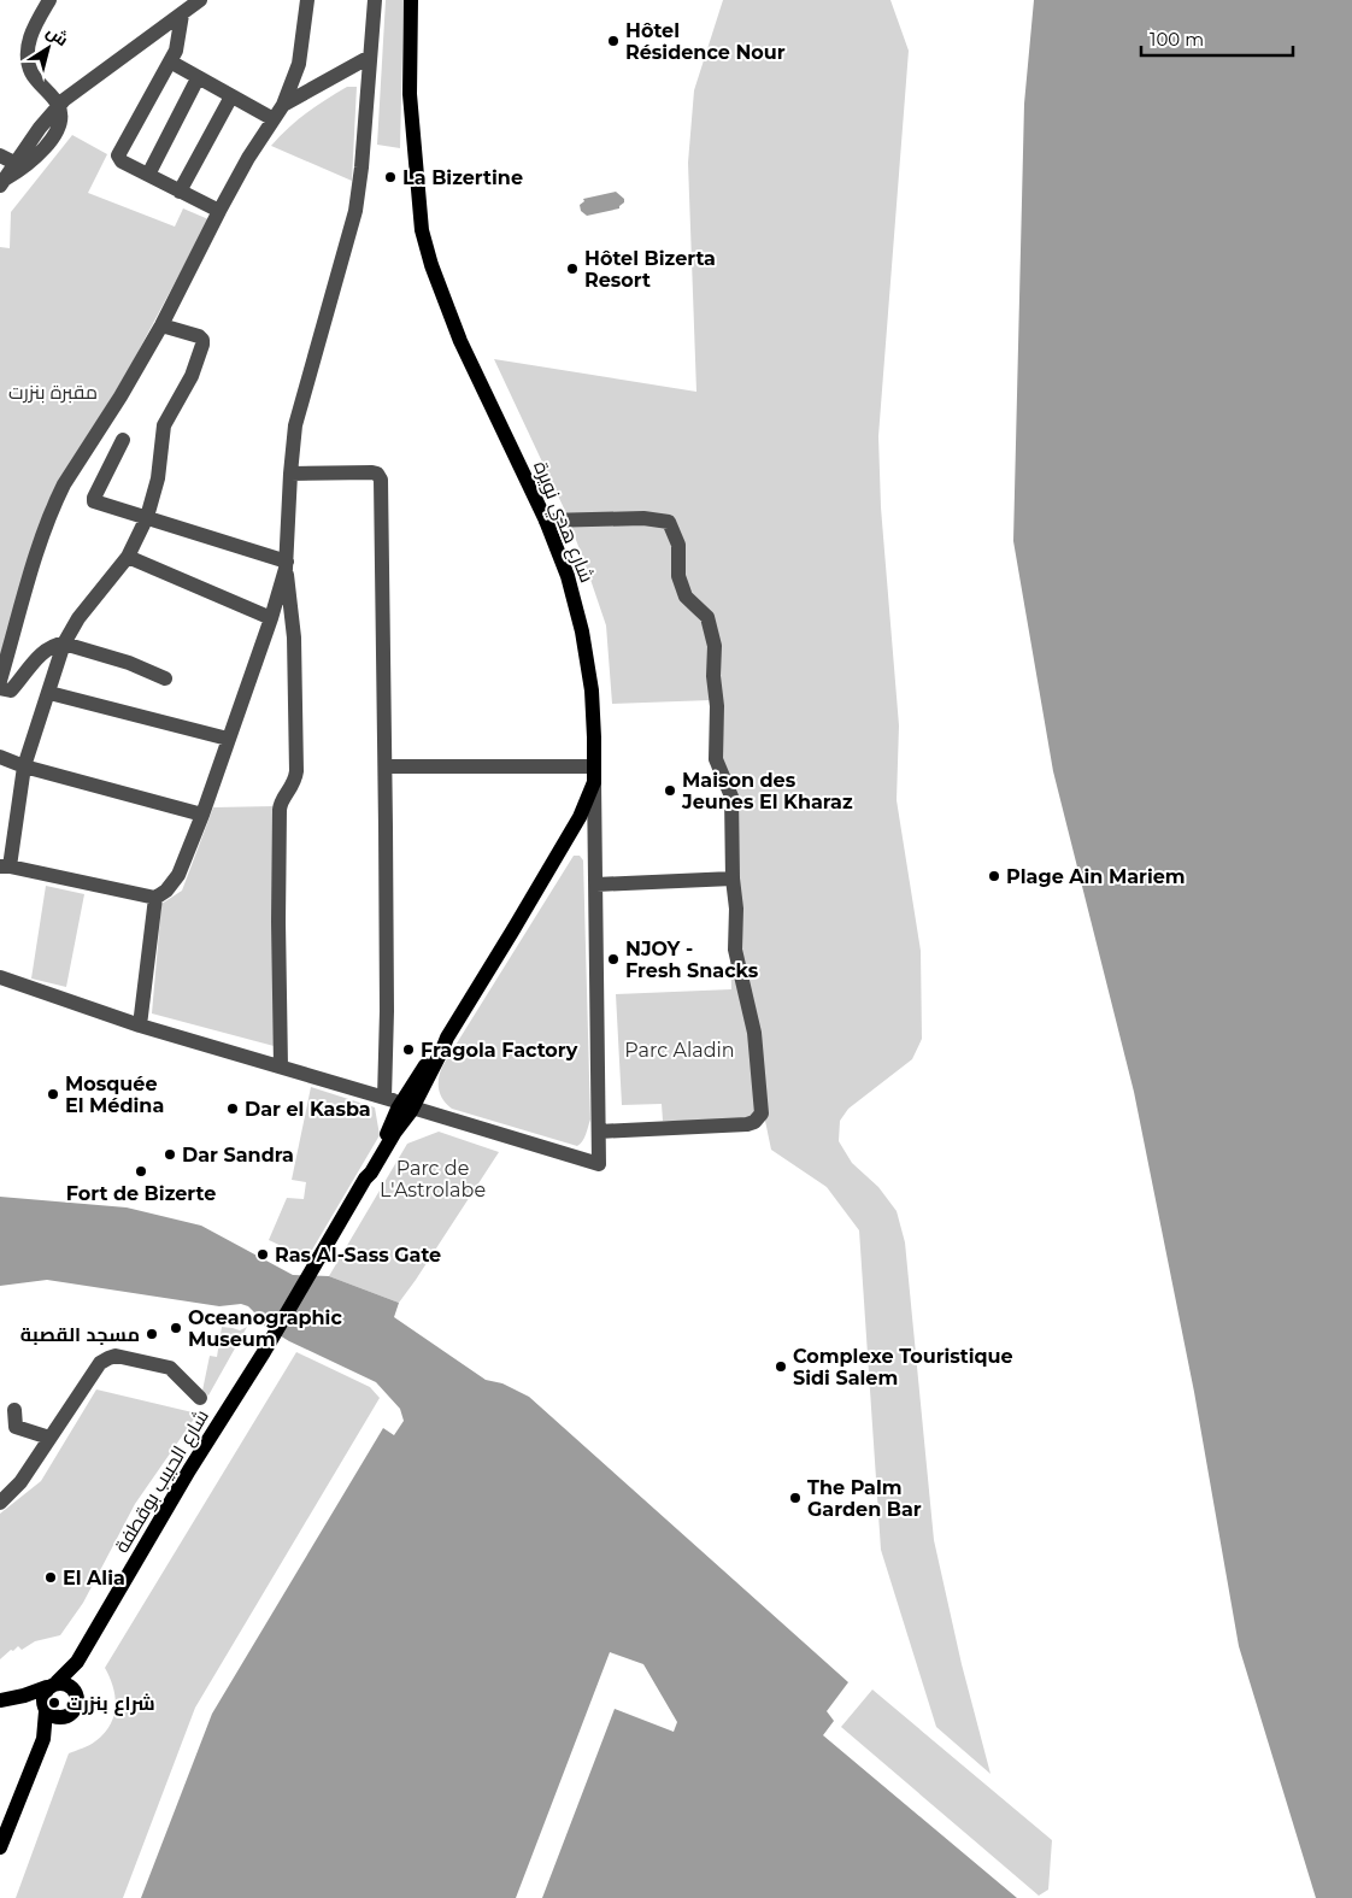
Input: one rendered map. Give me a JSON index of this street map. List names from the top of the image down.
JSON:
{
  "streets": {
    "main road": ["شارع هدي نويرة", "شارع الحبيب بوقطفة"]
  },
  "crossings": [
    ["شارع هدي نويرة", "شارع الحبيب بوقطفة"]
  ],
  "parks": ["مقبرة بنزرت", "Parc Aladin", "Parc de L'Astrolabe"],
  "places": [
    "Hôtel Résidence Nour",
    "La Bizertine",
    "Hôtel Bizerta Resort",
    "Maison des Jeunes El Kharaz",
    "Plage Ain Mariem",
    "NJOY - Fresh Snacks",
    "Fragola Factory",
    "Mosquée El Médina",
    "Dar el Kasba",
    "Dar Sandra",
    "Fort de Bizerte",
    "Ras Al-Sass Gate",
    "Oceanographic Museum",
    "مسجد القصبة",
    "Complexe Touristique Sidi Salem",
    "The Palm Garden Bar",
    "El Alia",
    "شراع بنزرت"
  ],
  "scale_bar": "100 m",
  "north": "top right"
}
